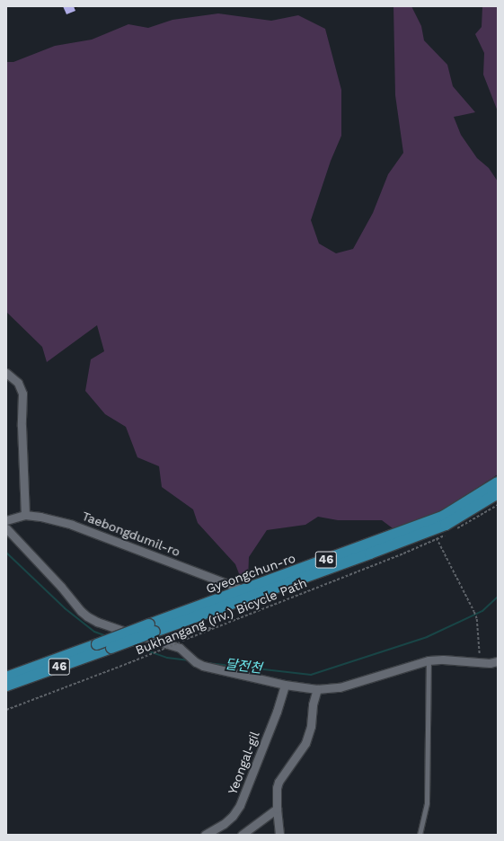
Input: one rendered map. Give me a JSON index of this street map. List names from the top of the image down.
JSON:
{
  "streets": {
    "main road": ["46", "Gyeongchun-ro"],
    "street": ["Taebongdumil-ro", "Yeongal-gil"],
    "path": ["Bukhangang (riv.) Bicycle Path"]
  },
  "crossings": [
    ["Taebongdumil-ro", "Gyeongchun-ro"]
  ],
  "water": ["달전천"]
}
